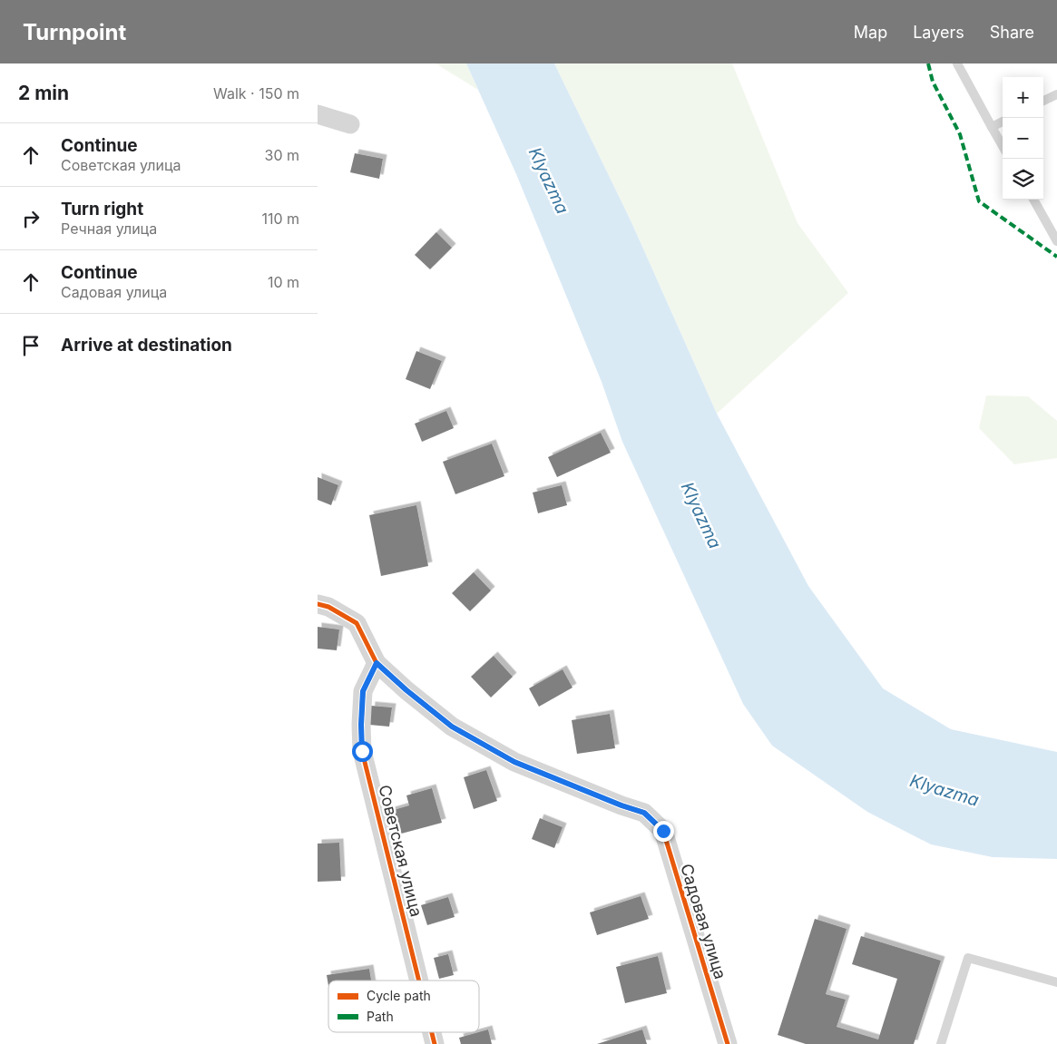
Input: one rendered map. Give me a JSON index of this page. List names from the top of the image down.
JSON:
{
  "streets": {
    "street": ["Советская улица", "Садовая улица"]
  },
  "crossings": [
    ["Советская улица", "Садовая улица"]
  ],
  "water": ["Klyazma"],
  "legend": ["Cycle path", "Path"],
  "page": {
    "header": "Turnpoint",
    "nav": ["Map", "Layers", "Share"],
    "heading": ["2 min", "Walk · 150 m"],
    "map_buttons": ["+", "−"],
    "list": [
      ["Continue", "Советская улица", "30 m"],
      ["Turn right", "Речная улица", "110 m"],
      ["Continue", "Садовая улица", "10 m"],
      "Arrive at destination"
    ]
  }
}
